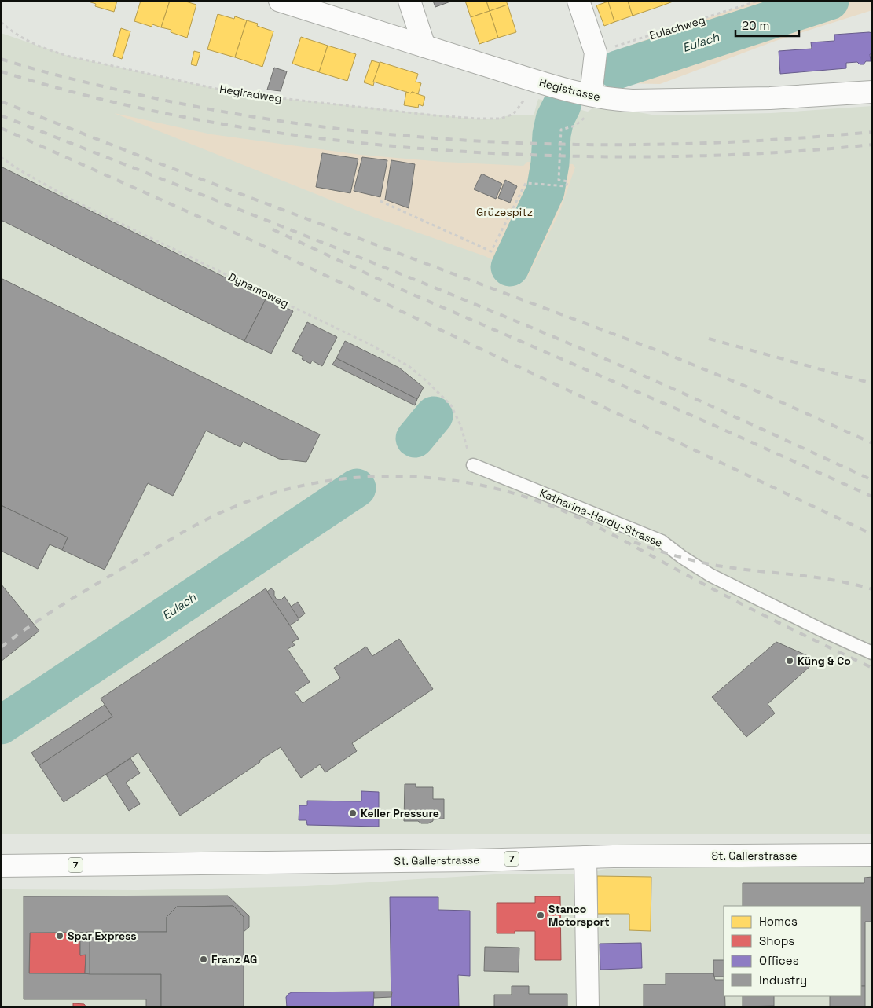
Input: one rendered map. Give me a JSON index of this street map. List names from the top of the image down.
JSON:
{
  "streets": {
    "street": ["Hegistrasse", "St. Gallerstrasse", "7"],
    "lane": ["Katharina-Hardy-Strasse"],
    "path": ["Eulachweg", "Hegiradweg", "Dynamoweg"]
  },
  "crossings": [
    ["Dynamoweg", "Katharina-Hardy-Strasse"]
  ],
  "water": ["Eulach"],
  "parks": ["Grüzespitz"],
  "places": [
    "Küng & Co",
    "Keller Pressure",
    "Stanco Motorsport",
    "Spar Express",
    "Franz AG"
  ],
  "legend": [
    "Homes",
    "Shops",
    "Offices",
    "Industry"
  ],
  "scale_bar": "20 m"
}
